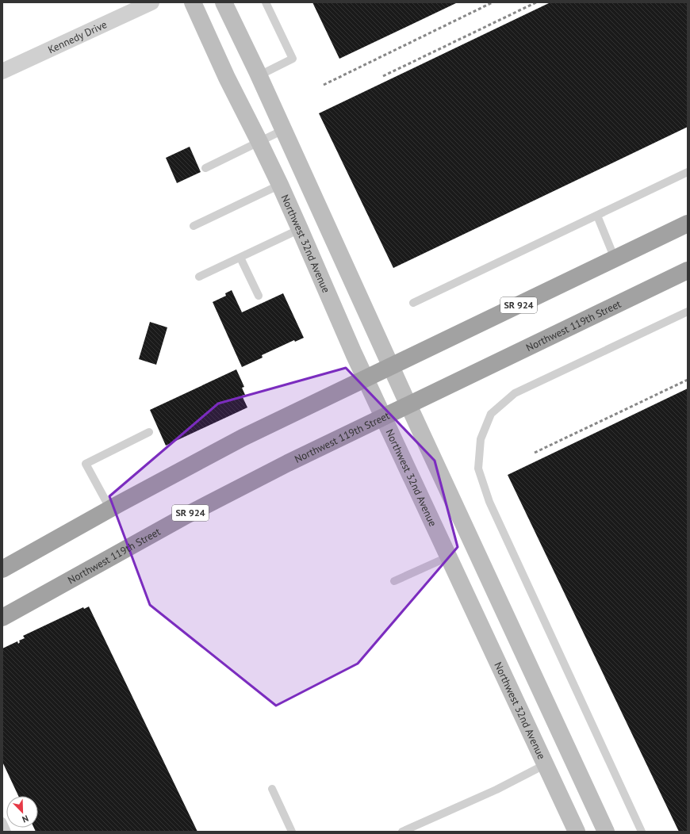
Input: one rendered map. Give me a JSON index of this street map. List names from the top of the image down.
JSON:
{
  "streets": {
    "highway": ["SR 924", "Northwest 119th Street"],
    "main road": ["Northwest 32nd Avenue"],
    "street": ["Kennedy Drive"]
  },
  "crossings": [
    ["Northwest 32nd Avenue", "SR 924"],
    ["Northwest 32nd Avenue", "Northwest 119th Street"]
  ],
  "north": "bottom right"
}
